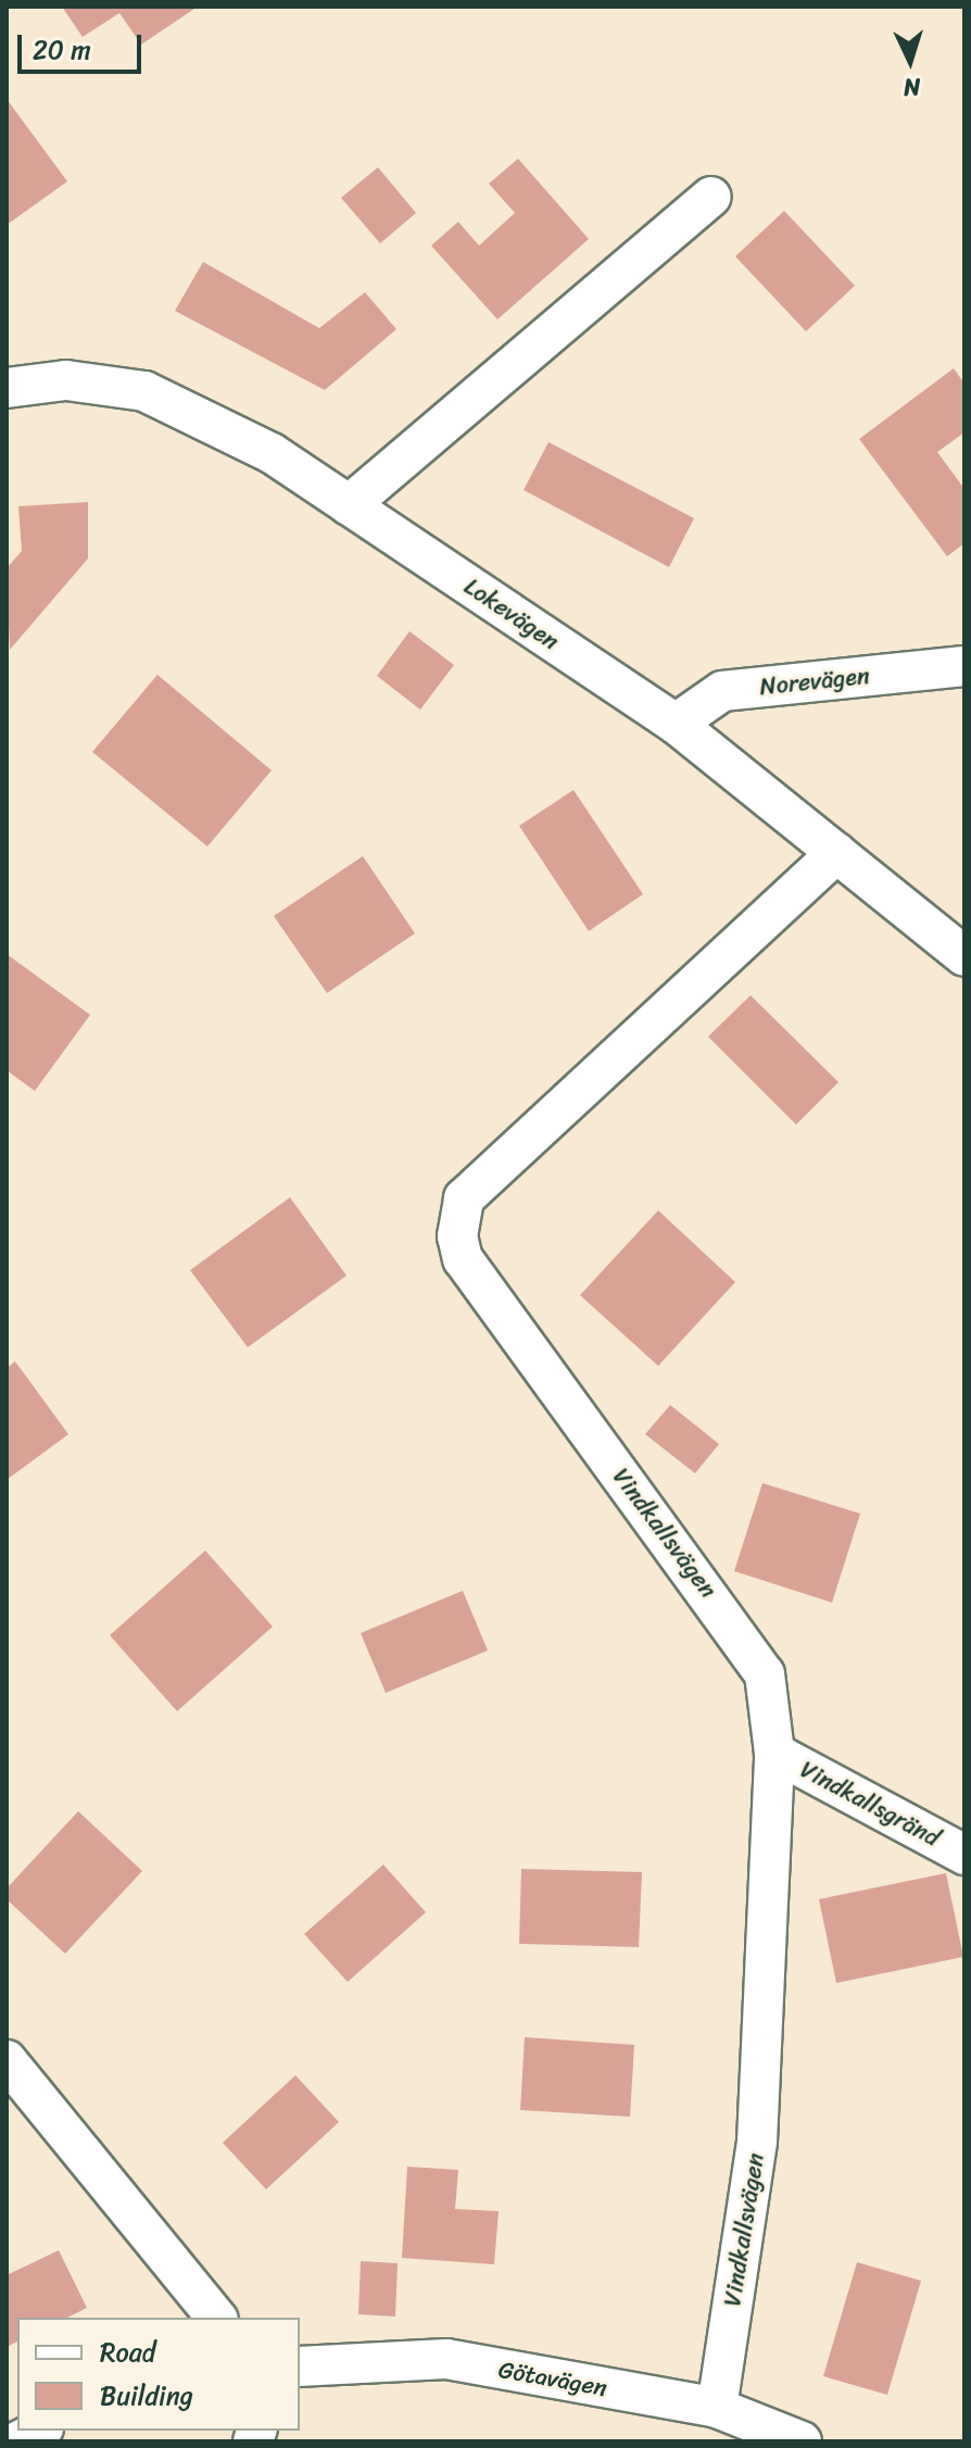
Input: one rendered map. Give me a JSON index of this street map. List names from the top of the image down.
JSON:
{
  "streets": {
    "street": [
      "Lokevägen",
      "Norevägen",
      "Vindkallsvägen",
      "Vindkallsgränd",
      "Götavägen"
    ]
  },
  "crossings": [
    ["Lokevägen", "Norevägen"],
    ["Lokevägen", "Vindkallsvägen"],
    ["Vindkallsvägen", "Vindkallsgränd"],
    ["Vindkallsvägen", "Götavägen"]
  ],
  "legend": ["Road", "Building"],
  "scale_bar": "20 m",
  "north": "bottom"
}
